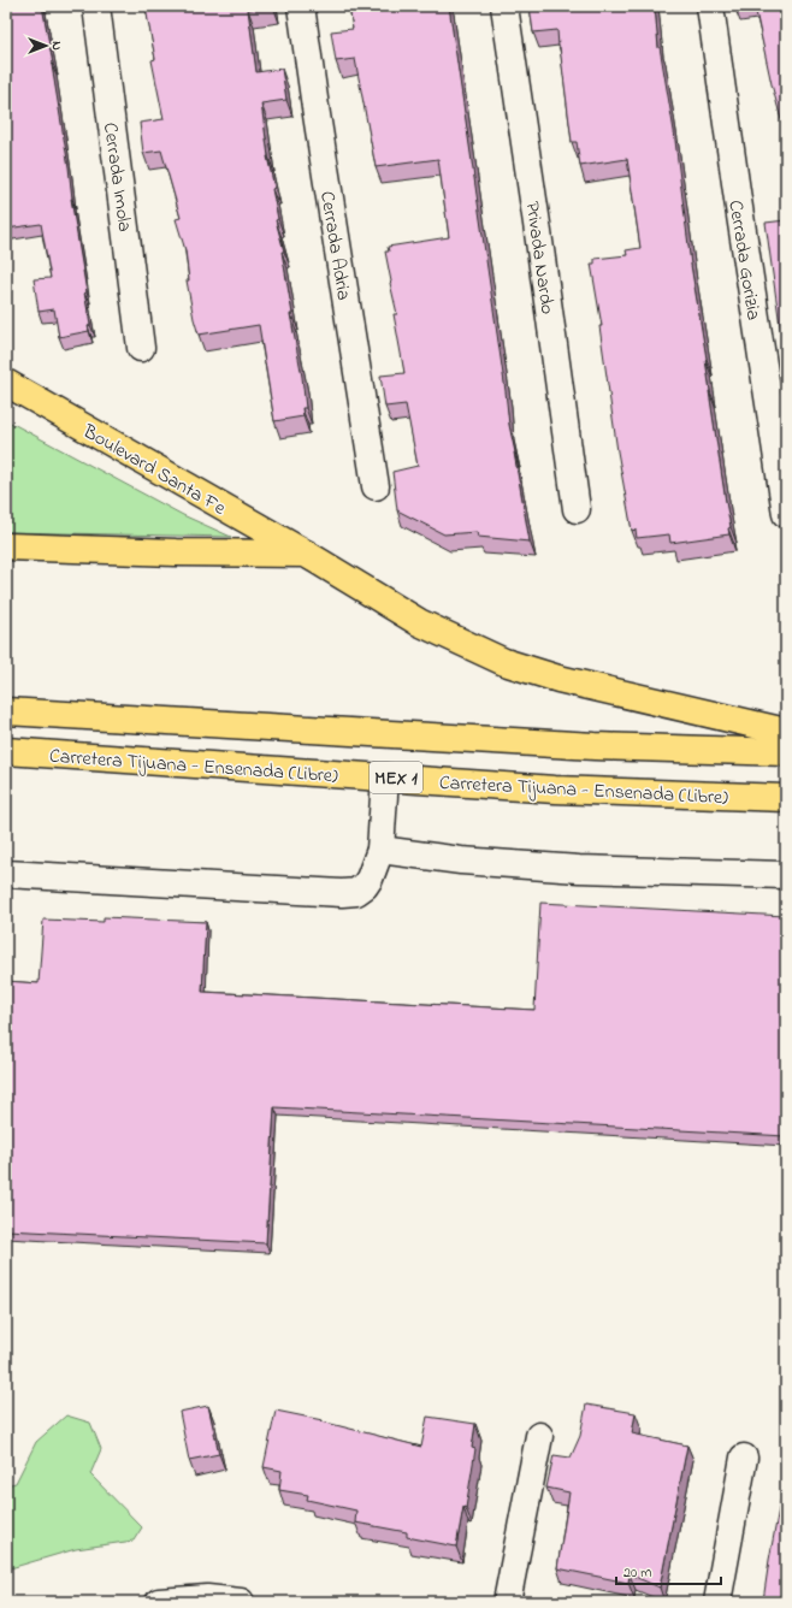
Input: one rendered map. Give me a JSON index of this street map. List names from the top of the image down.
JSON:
{
  "streets": {
    "main road": ["Boulevard Santa Fe", "Carretera Tijuana - Ensenada (Libre)", "MEX 1"],
    "street": [
      "Cerrada Imola",
      "Cerrada Adria",
      "Privada Nardo",
      "Cerrada Gorizia"
    ]
  },
  "scale_bar": "20 m",
  "north": "right"
}
